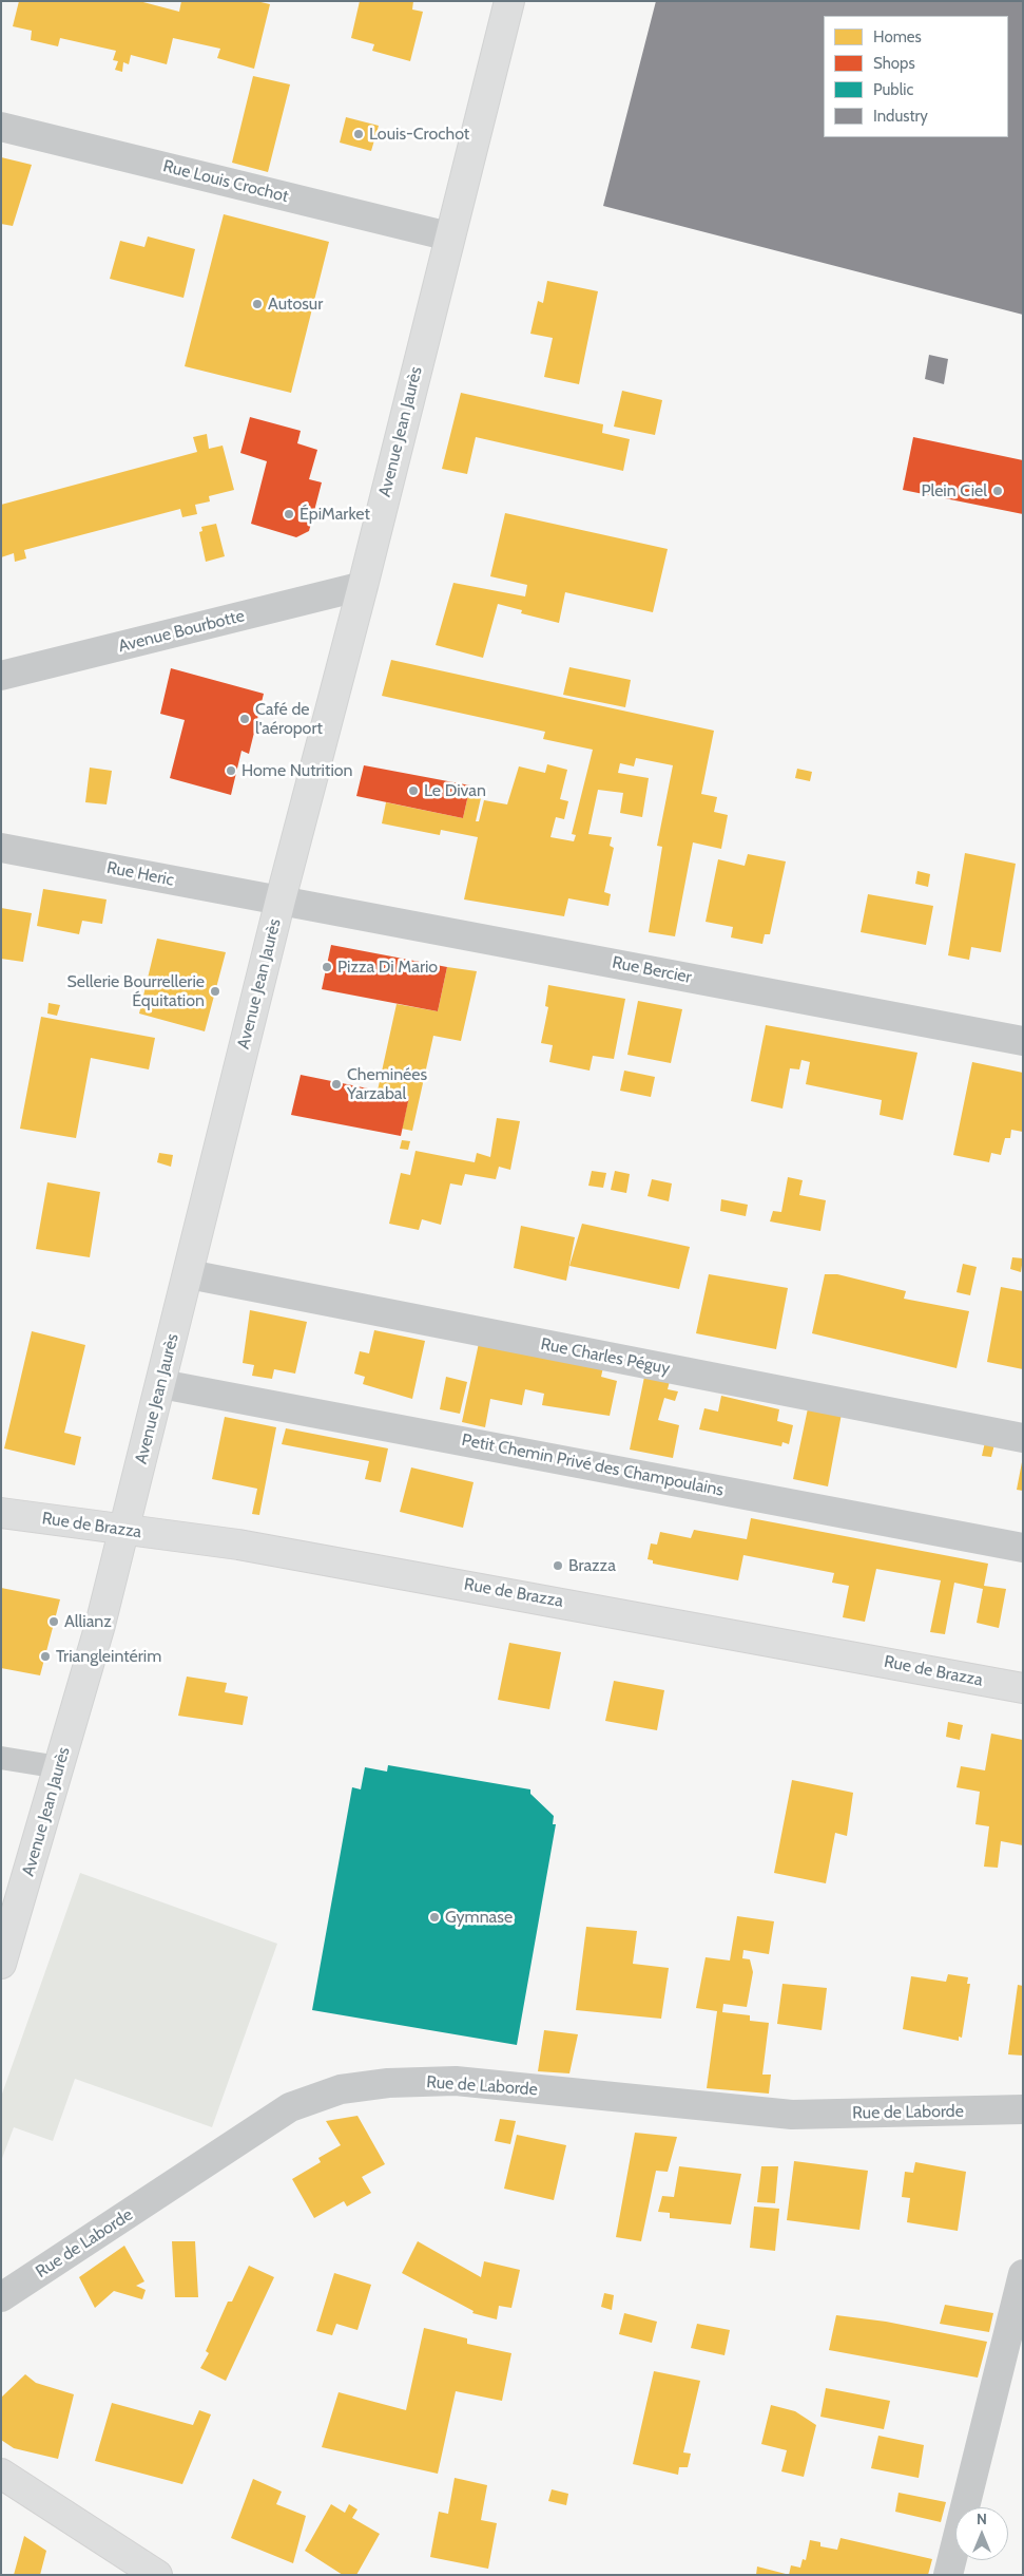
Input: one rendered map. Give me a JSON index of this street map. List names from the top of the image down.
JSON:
{
  "streets": {
    "main road": ["Avenue Jean Jaurès", "Rue de Brazza"],
    "street": [
      "Rue Louis Crochot",
      "Avenue Bourbotte",
      "Rue Heric",
      "Rue Bercier",
      "Rue Charles Péguy",
      "Petit Chemin Privé des Champoulains",
      "Rue de Laborde"
    ]
  },
  "crossings": [
    ["Rue Louis Crochot", "Avenue Jean Jaurès"],
    ["Avenue Jean Jaurès", "Avenue Bourbotte"],
    ["Avenue Jean Jaurès", "Rue Heric"],
    ["Avenue Jean Jaurès", "Rue Bercier"],
    ["Avenue Jean Jaurès", "Rue Charles Péguy"],
    ["Avenue Jean Jaurès", "Petit Chemin Privé des Champoulains"],
    ["Avenue Jean Jaurès", "Rue de Brazza"],
    ["Rue Heric", "Rue Bercier"]
  ],
  "places": [
    "Louis-Crochot",
    "Autosur",
    "Plein Ciel",
    "ÉpiMarket",
    "Café de l'aéroport",
    "Home Nutrition",
    "Le Divan",
    "Pizza Di Mario",
    "Sellerie Bourrellerie Équitation",
    "Cheminées Yarzabal",
    "Brazza",
    "Allianz",
    "Triangleintérim",
    "Gymnase"
  ],
  "legend": [
    "Homes",
    "Shops",
    "Public",
    "Industry"
  ],
  "north": "top"
}
